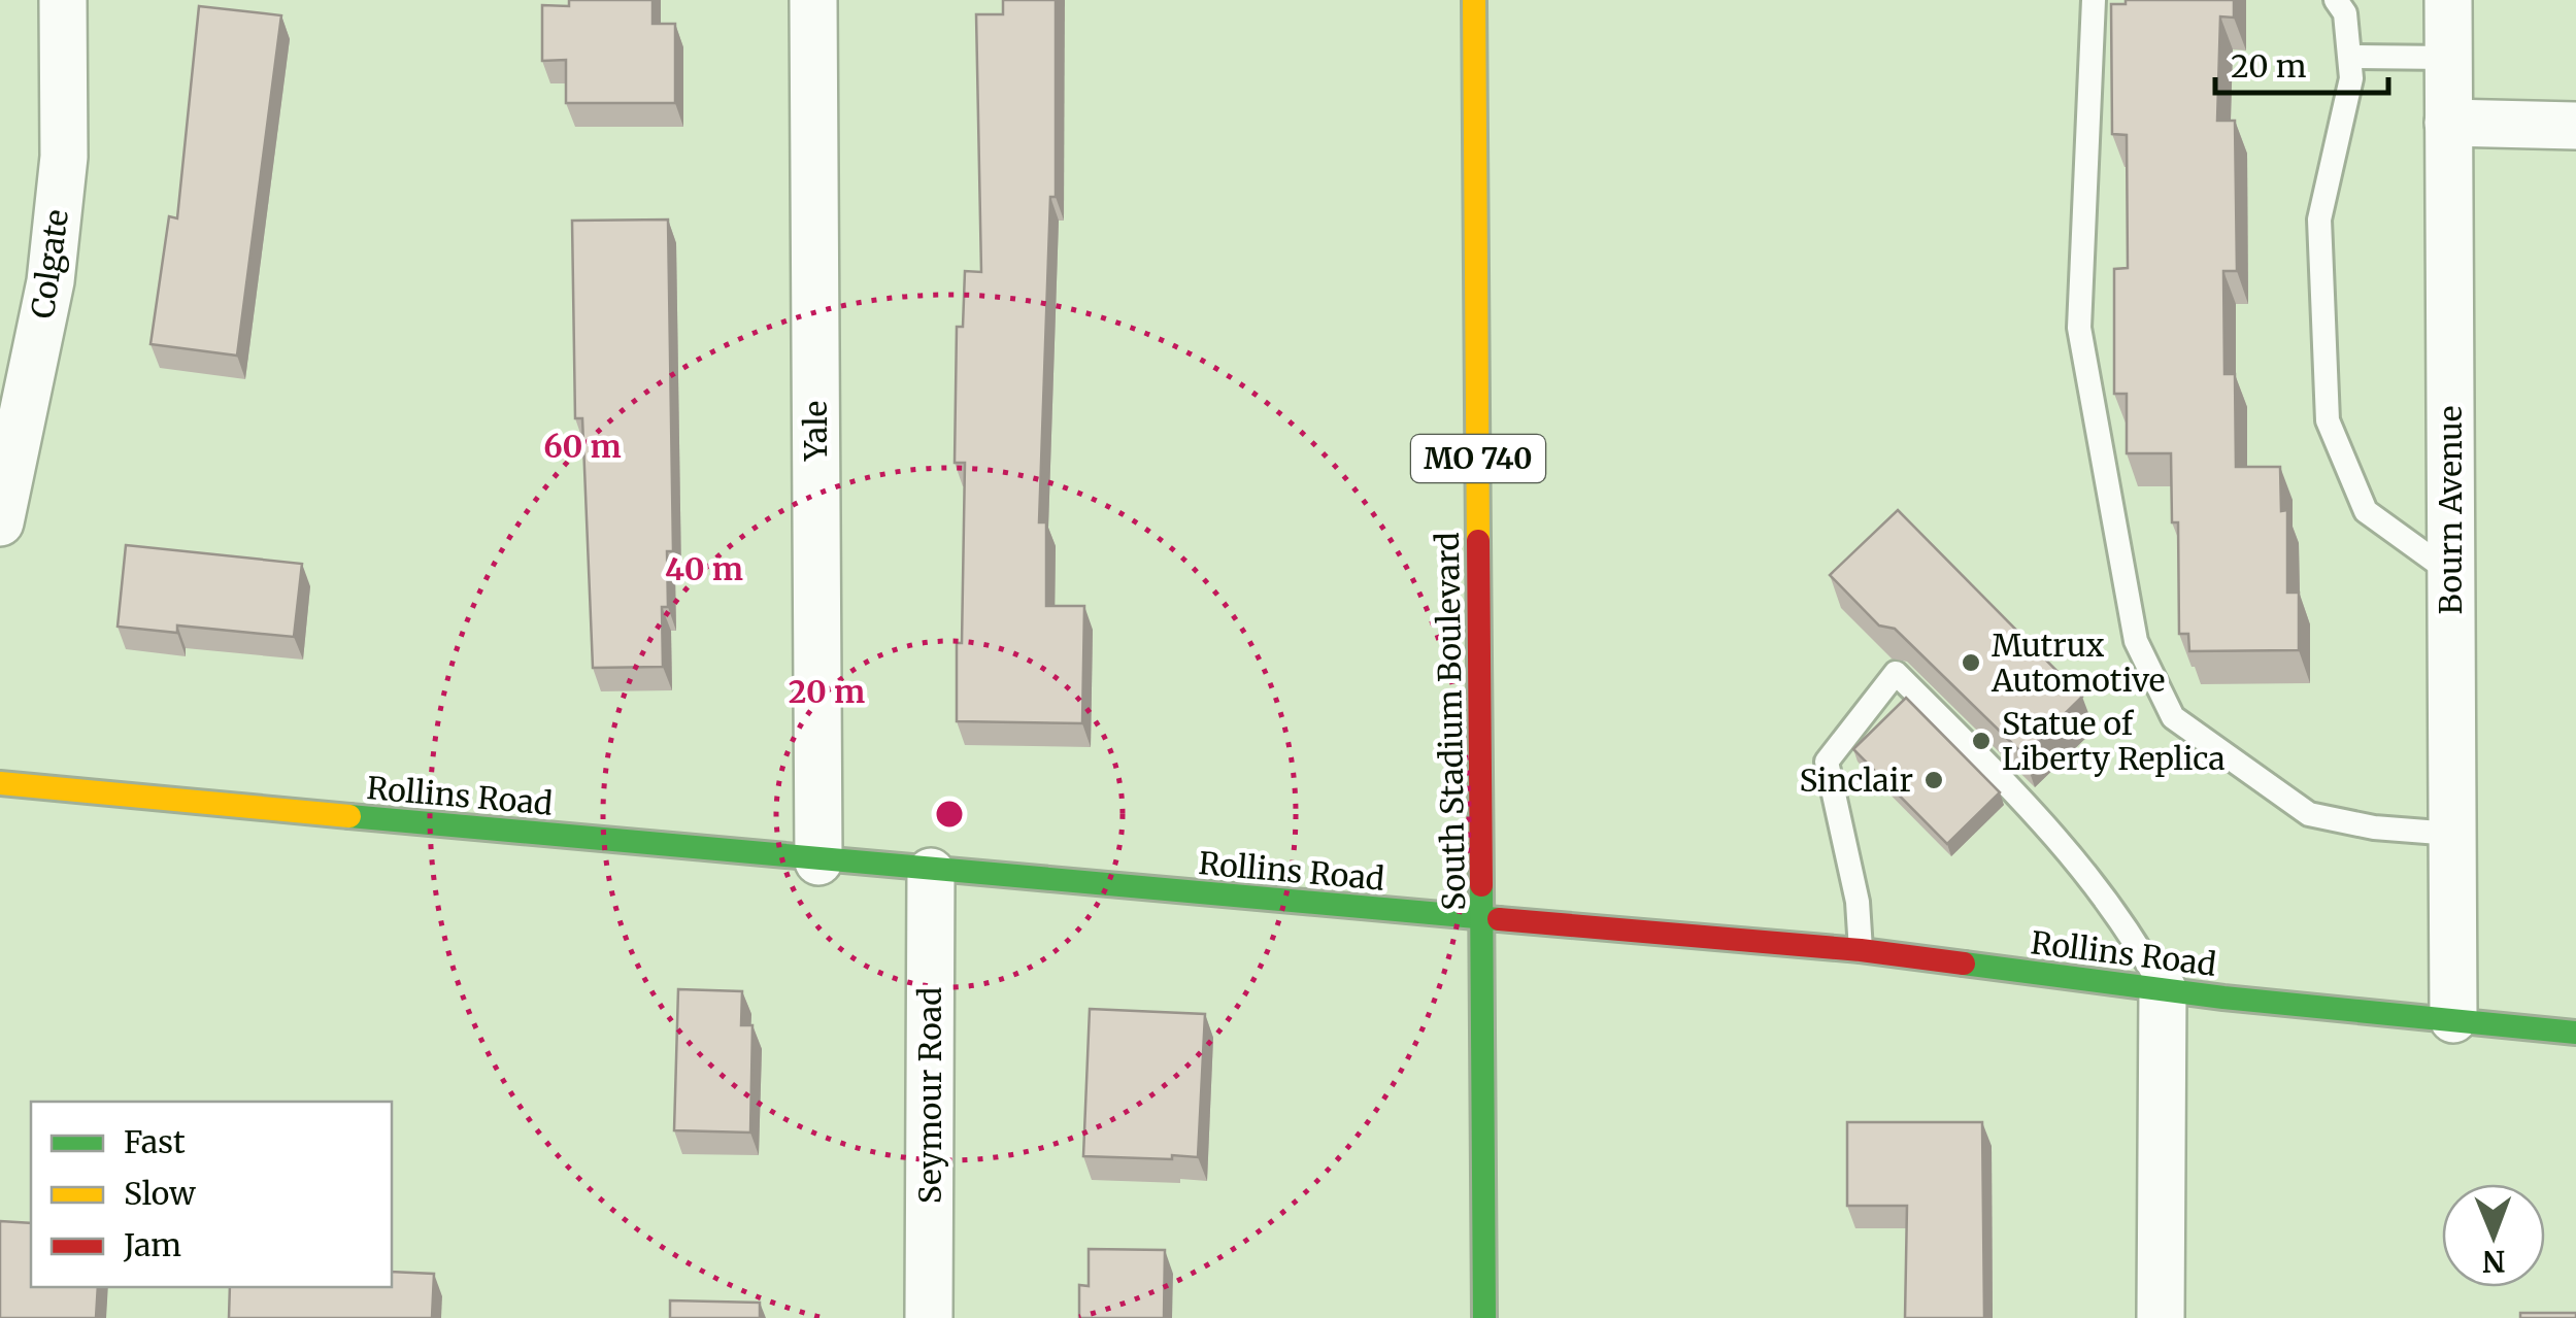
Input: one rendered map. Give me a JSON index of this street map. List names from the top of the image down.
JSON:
{
  "streets": {
    "street": [
      "Colgate",
      "Yale",
      "MO 740",
      "Bourn Avenue",
      "South Stadium Boulevard",
      "Rollins Road",
      "Seymour Road"
    ]
  },
  "crossings": [
    ["Yale", "Rollins Road"],
    ["Bourn Avenue", "Rollins Road"],
    ["South Stadium Boulevard", "Rollins Road"],
    ["Rollins Road", "Seymour Road"]
  ],
  "places": ["Mutrux Automotive", "Statue of Liberty Replica", "Sinclair"],
  "legend": ["Fast", "Slow", "Jam"],
  "scale_bar": "20 m",
  "north": "bottom",
  "rings": ["60 m", "40 m", "20 m"]
}
